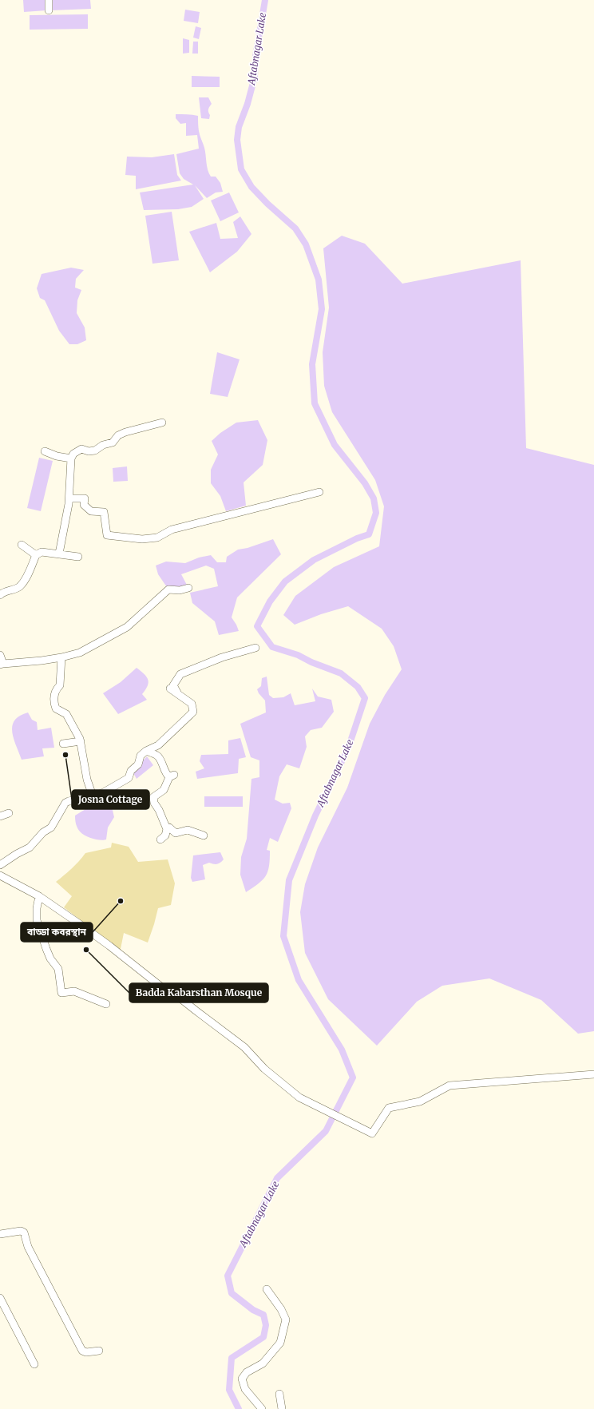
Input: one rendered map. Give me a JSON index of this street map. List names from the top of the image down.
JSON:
{
  "water": ["Aftabnagar Lake"],
  "places": ["Josna Cottage", "বাড্ডা কবরস্থান", "Badda Kabarsthan Mosque"]
}
